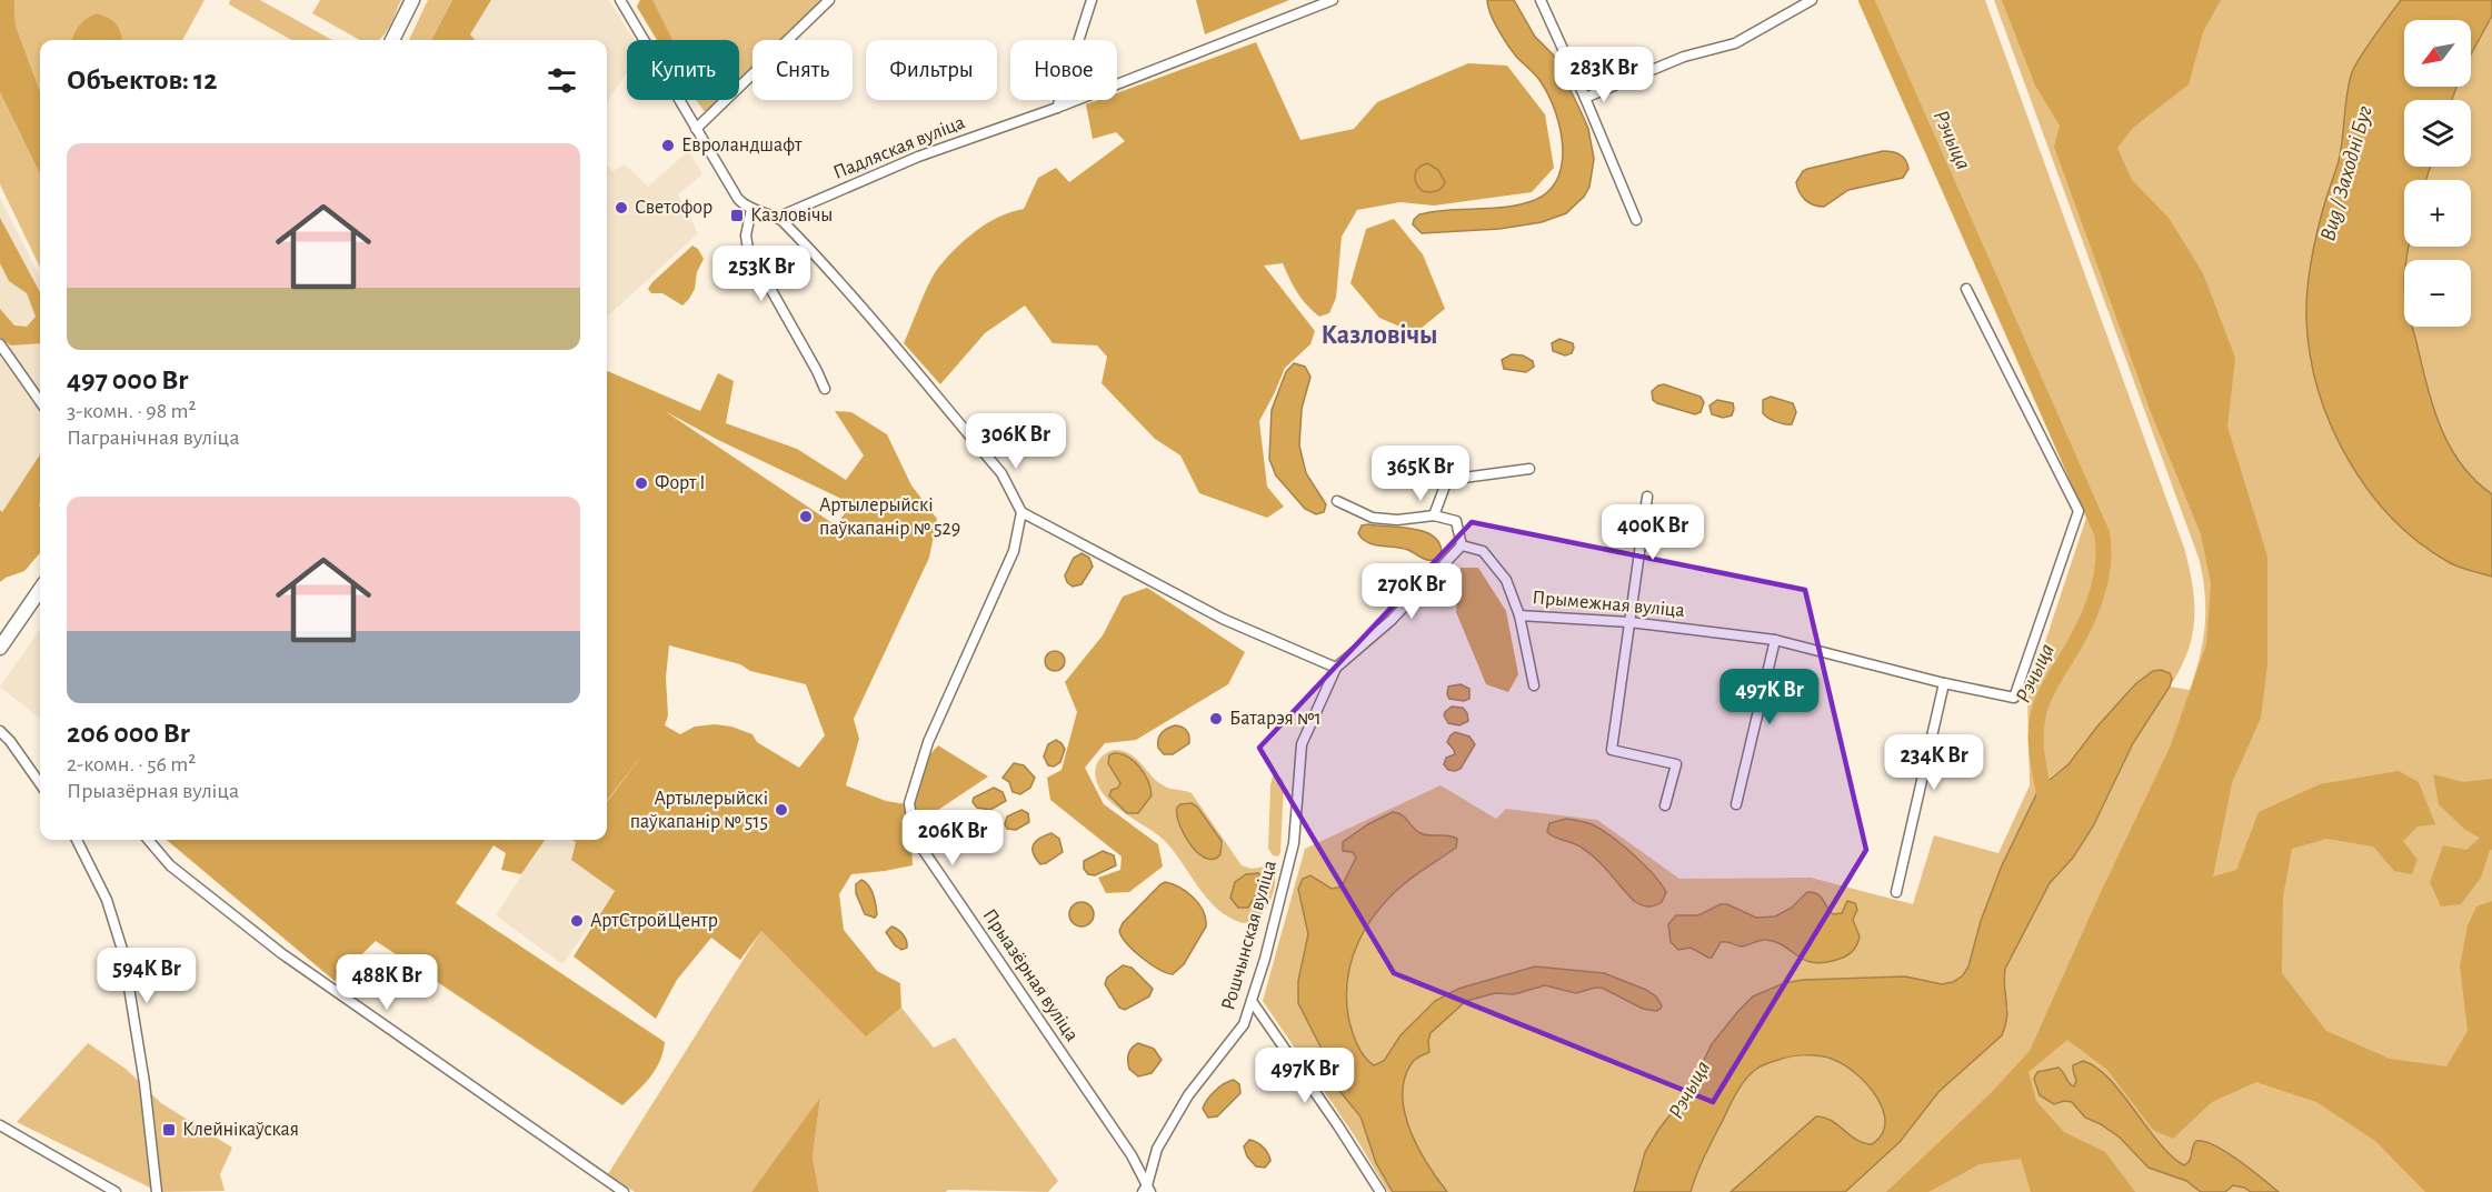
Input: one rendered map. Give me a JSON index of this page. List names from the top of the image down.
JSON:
{
  "streets": {
    "street": [
      "Падляская вуліца",
      "Прымежная вуліца",
      "Рошчынская вуліца",
      "Прыазёрная вуліца"
    ]
  },
  "crossings": [
    ["Рошчынская вуліца", "Прыазёрная вуліца"]
  ],
  "districts": ["Казловічы"],
  "water": ["Рэчыца", "Bug / Заходні Буг"],
  "places": {
    "other": [
      "Евроландшафт",
      "Светофор",
      "Форт I",
      "Артылерыйскі паўкапанір № 529",
      "Батарэя №1",
      "Артылерыйскі паўкапанір № 515",
      "АртСтройЦентр"
    ],
    "transit": ["Казловічы", "Клейнікаўская"]
  },
  "north": "bottom left",
  "page": {
    "map_buttons": ["+", "−"],
    "chip": [
      "Купить",
      "Снять",
      "Фильтры",
      "Новое"
    ],
    "heading": "Объектов: 12",
    "price": [
      "283K Br",
      "253K Br",
      "306K Br",
      "365K Br",
      "400K Br",
      "270K Br",
      "497K Br",
      "234K Br",
      "206K Br",
      "594K Br",
      "488K Br",
      "497K Br"
    ],
    "list": [
      {
        "name": "497 000 Br",
        "note": "3-комн. · 98 m² · Пагранічная вуліца"
      },
      {
        "name": "206 000 Br",
        "note": "2-комн. · 56 m² · Прыазёрная вуліца"
      }
    ]
  }
}
